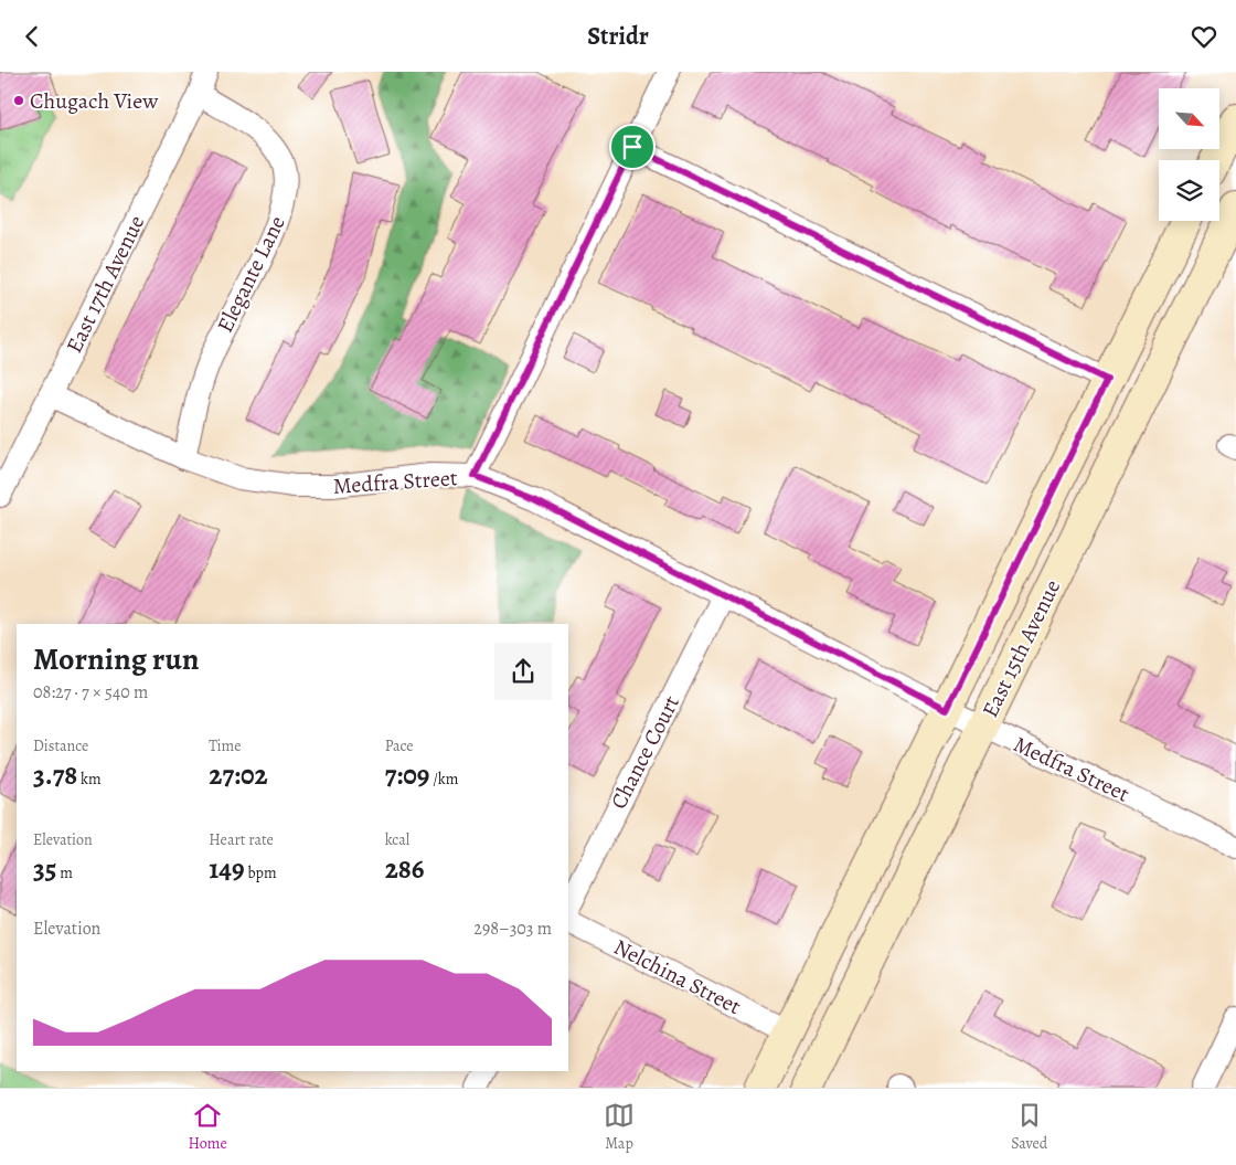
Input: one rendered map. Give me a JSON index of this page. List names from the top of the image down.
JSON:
{
  "streets": {
    "main road": ["East 15th Avenue"],
    "street": [
      "Elegante Lane",
      "East 17th Avenue",
      "Medfra Street",
      "Chance Court",
      "Nelchina Street"
    ]
  },
  "crossings": [
    ["Elegante Lane", "East 17th Avenue"],
    ["Elegante Lane", "Medfra Street"],
    ["East 17th Avenue", "Medfra Street"],
    ["Medfra Street", "East 15th Avenue"],
    ["Medfra Street", "Chance Court"],
    ["East 15th Avenue", "Nelchina Street"]
  ],
  "places": ["Chugach View"],
  "north": "bottom right",
  "page": {
    "header": "Stridr",
    "heading": ["Morning run", "08:27 · 7 × 540 m"],
    "stats": [
      ["Distance", "3.78 km"],
      ["Time", "27:02"],
      ["Pace", "7:09 /km"],
      ["Elevation", "35 m"],
      ["Heart rate", "149 bpm"],
      ["kcal", "286"]
    ],
    "chart": ["Elevation", "298–303 m"],
    "tabs": ["Home", "Map", "Saved"]
  }
}
